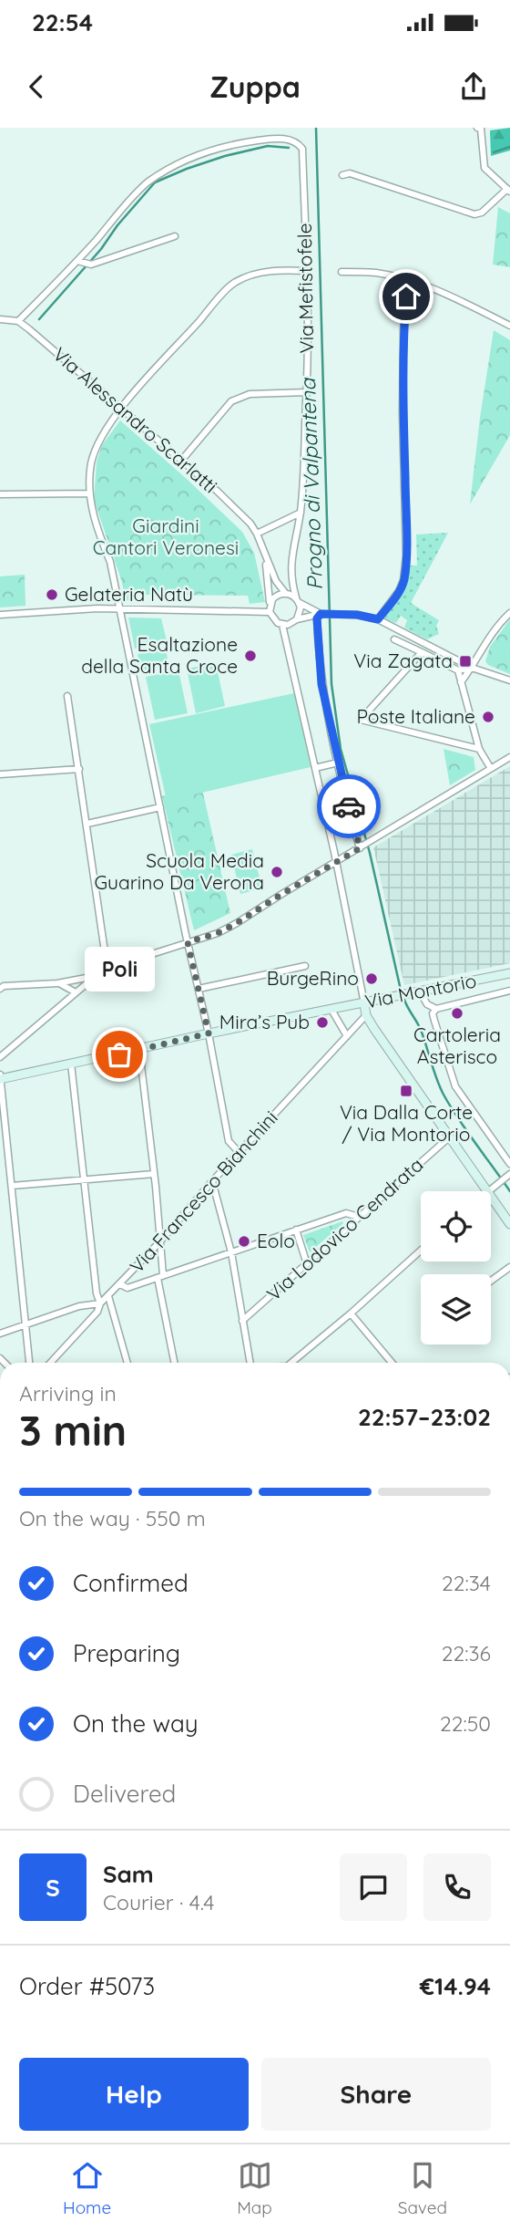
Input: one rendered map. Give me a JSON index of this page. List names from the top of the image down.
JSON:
{
  "streets": {
    "street": [
      "Via Mefistofele",
      "Via Alessandro Scarlatti",
      "Via Montorio",
      "Via Francesco Bianchini",
      "Via Lodovico Cendrata"
    ]
  },
  "crossings": [
    ["Via Mefistofele", "Via Alessandro Scarlatti"]
  ],
  "water": ["Progno di Valpantena"],
  "parks": ["Giardini Cantori Veronesi"],
  "places": {
    "other": [
      "Gelateria Natù",
      "Esaltazione della Santa Croce",
      "Poste Italiane",
      "Scuola Media Guarino Da Verona",
      "BurgeRino",
      "Cartoleria Asterisco",
      "Mira’s Pub",
      "Poli",
      "Eolo"
    ],
    "transit": ["Via Zagata", "Via Dalla Corte / Via Montorio"]
  },
  "page": {
    "status": "22:54",
    "header": "Zuppa",
    "bubble": "Poli",
    "heading": ["3 min", "Arriving in", "22:57–23:02"],
    "panel": [
      "Sam",
      "Courier · 4.4",
      "Order #5073",
      "€14.94"
    ],
    "bar": "On the way · 550 m",
    "list": [
      ["Confirmed", "22:34"],
      ["Preparing", "22:36"],
      ["On the way", "22:50"],
      "Delivered"
    ],
    "round": "S",
    "buttons": ["Help", "Share"],
    "tabs": ["Home", "Map", "Saved"]
  }
}
